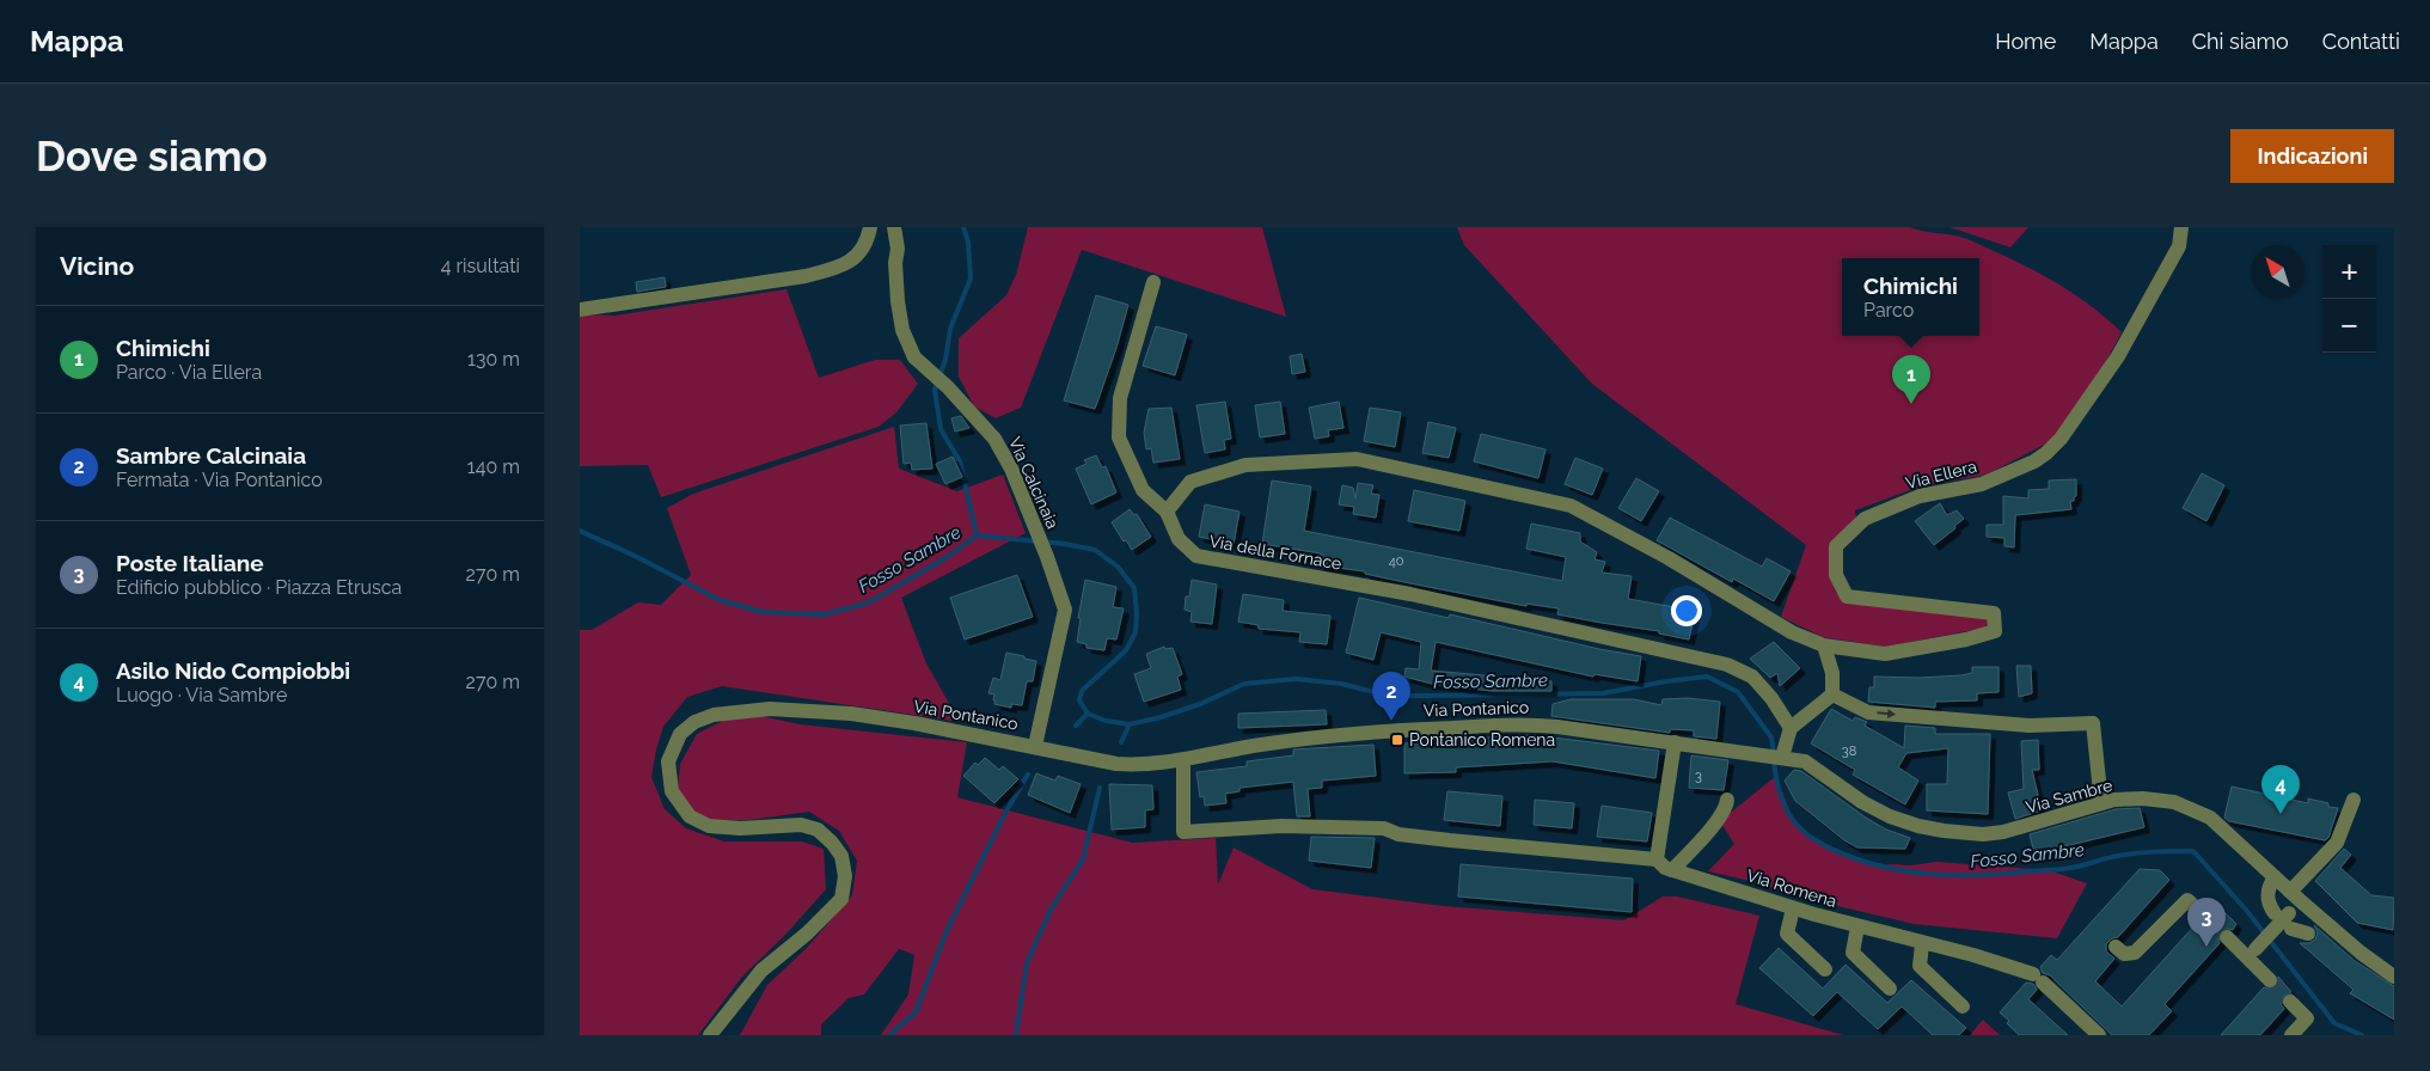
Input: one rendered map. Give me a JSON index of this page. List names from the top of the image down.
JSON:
{
  "streets": {
    "street": [
      "Via Ellera",
      "Via Calcinaia",
      "Via della Fornace",
      "Via Pontanico",
      "Via Sambre",
      "Via Romena"
    ]
  },
  "crossings": [
    ["Via Calcinaia", "Via Pontanico"],
    ["Via Pontanico", "Via Sambre"]
  ],
  "water": ["Fosso Sambre"],
  "places": {
    "transit": ["Pontanico Romena"]
  },
  "house_numbers": ["40", "38", "3"],
  "north": "top left",
  "page": {
    "header": "Mappa",
    "nav": [
      "Home",
      "Mappa",
      "Chi siamo",
      "Contatti"
    ],
    "buttons": "Indicazioni",
    "title": "Dove siamo",
    "heading": ["Vicino", "4 risultati"],
    "map_buttons": ["+", "−"],
    "popup": ["Chimichi", "Parco"],
    "list": [
      {
        "mark": "1",
        "name": "Chimichi",
        "note": "Parco · Via Ellera",
        "value": "130 m"
      },
      {
        "mark": "2",
        "name": "Sambre Calcinaia",
        "note": "Fermata · Via Pontanico",
        "value": "140 m"
      },
      {
        "mark": "3",
        "name": "Poste Italiane",
        "note": "Edificio pubblico · Piazza Etrusca",
        "value": "270 m"
      },
      {
        "mark": "4",
        "name": "Asilo Nido Compiobbi",
        "note": "Luogo · Via Sambre",
        "value": "270 m"
      }
    ],
    "pins": [
      "1",
      "2",
      "4",
      "3"
    ]
  }
}
